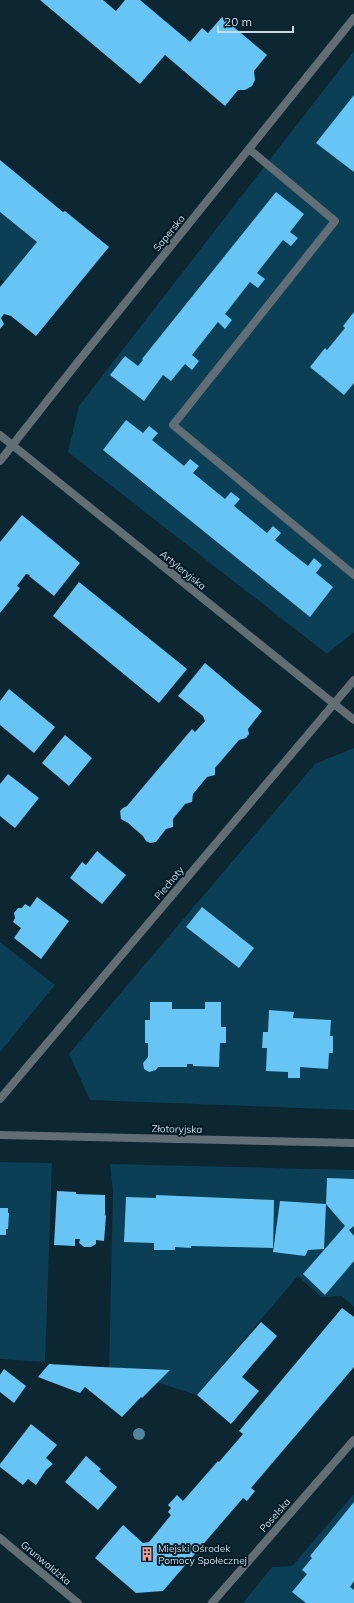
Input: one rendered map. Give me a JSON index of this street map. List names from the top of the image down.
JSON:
{
  "streets": {
    "street": [
      "Saperska",
      "Artyleryjska",
      "Piechoty",
      "Złotoryjska",
      "Poselska",
      "Grunwaldzka"
    ]
  },
  "crossings": [
    ["Saperska", "Artyleryjska"],
    ["Artyleryjska", "Piechoty"]
  ],
  "places": {
    "building": ["Miejski Ośrodek Pomocy Społecznej"]
  },
  "scale_bar": "20 m"
}
